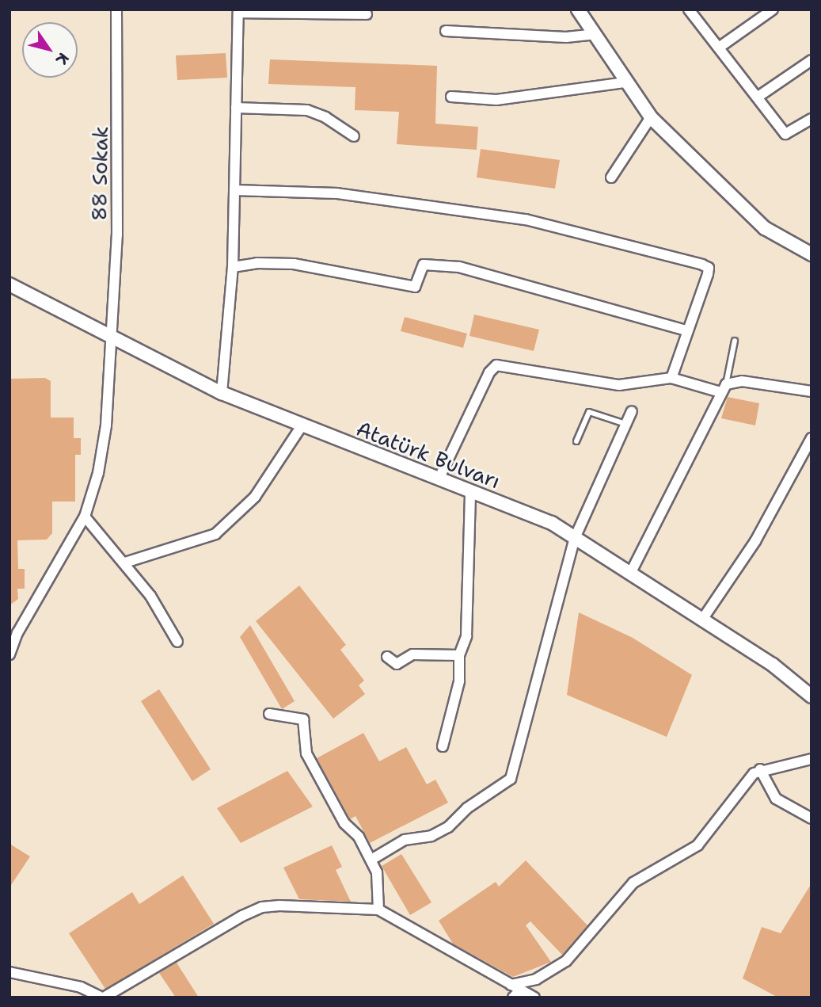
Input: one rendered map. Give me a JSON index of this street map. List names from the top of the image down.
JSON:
{
  "streets": {
    "street": ["88 Sokak", "Atatürk Bulvarı"]
  },
  "crossings": [
    ["88 Sokak", "Atatürk Bulvarı"]
  ],
  "north": "bottom right"
}
